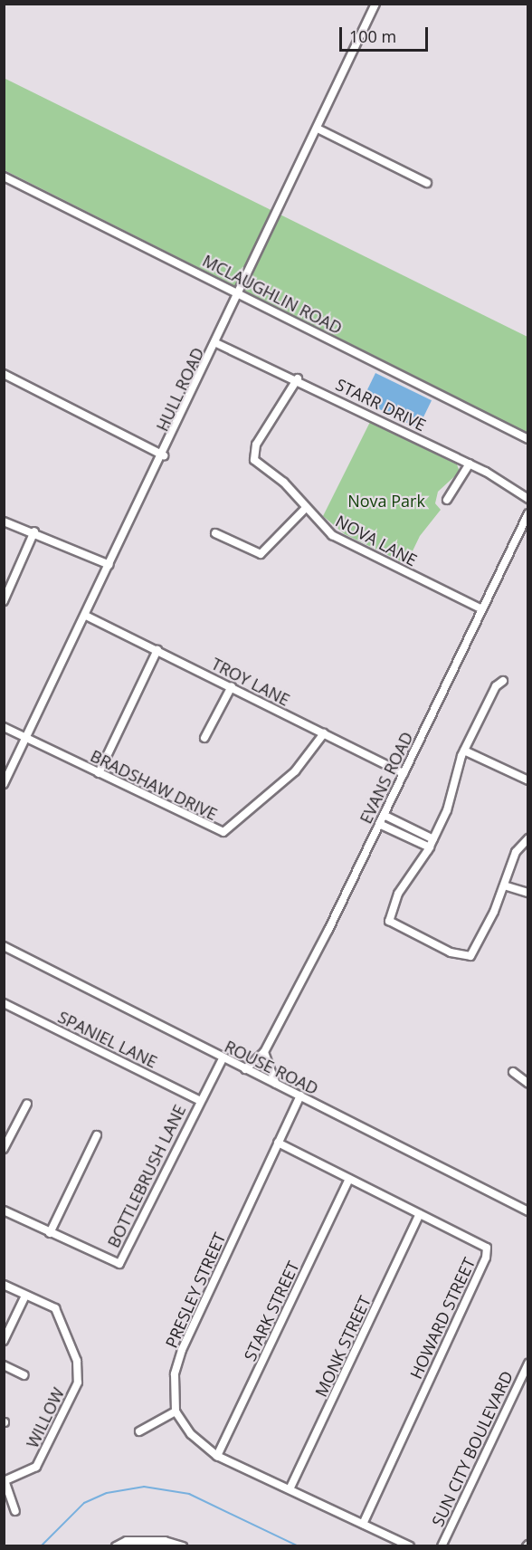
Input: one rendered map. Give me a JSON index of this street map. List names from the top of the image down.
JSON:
{
  "streets": {
    "street": [
      "MCLAUGHLIN ROAD",
      "HULL ROAD",
      "STARR DRIVE",
      "NOVA LANE",
      "TROY LANE",
      "EVANS ROAD",
      "BRADSHAW DRIVE",
      "SPANIEL LANE",
      "ROUSE ROAD",
      "BOTTLEBRUSH LANE",
      "PRESLEY STREET",
      "STARK STREET",
      "HOWARD STREET",
      "MONK STREET",
      "WILLOW",
      "SUN CITY BOULEVARD"
    ]
  },
  "crossings": [
    ["MCLAUGHLIN ROAD", "HULL ROAD"],
    ["HULL ROAD", "STARR DRIVE"],
    ["HULL ROAD", "TROY LANE"],
    ["HULL ROAD", "BRADSHAW DRIVE"],
    ["STARR DRIVE", "NOVA LANE"],
    ["NOVA LANE", "EVANS ROAD"],
    ["TROY LANE", "EVANS ROAD"],
    ["TROY LANE", "BRADSHAW DRIVE"],
    ["EVANS ROAD", "ROUSE ROAD"],
    ["SPANIEL LANE", "BOTTLEBRUSH LANE"],
    ["ROUSE ROAD", "BOTTLEBRUSH LANE"],
    ["ROUSE ROAD", "PRESLEY STREET"],
    ["PRESLEY STREET", "HOWARD STREET"],
    ["STARK STREET", "HOWARD STREET"],
    ["HOWARD STREET", "MONK STREET"]
  ],
  "parks": ["Nova Park"],
  "scale_bar": "100 m"
}
